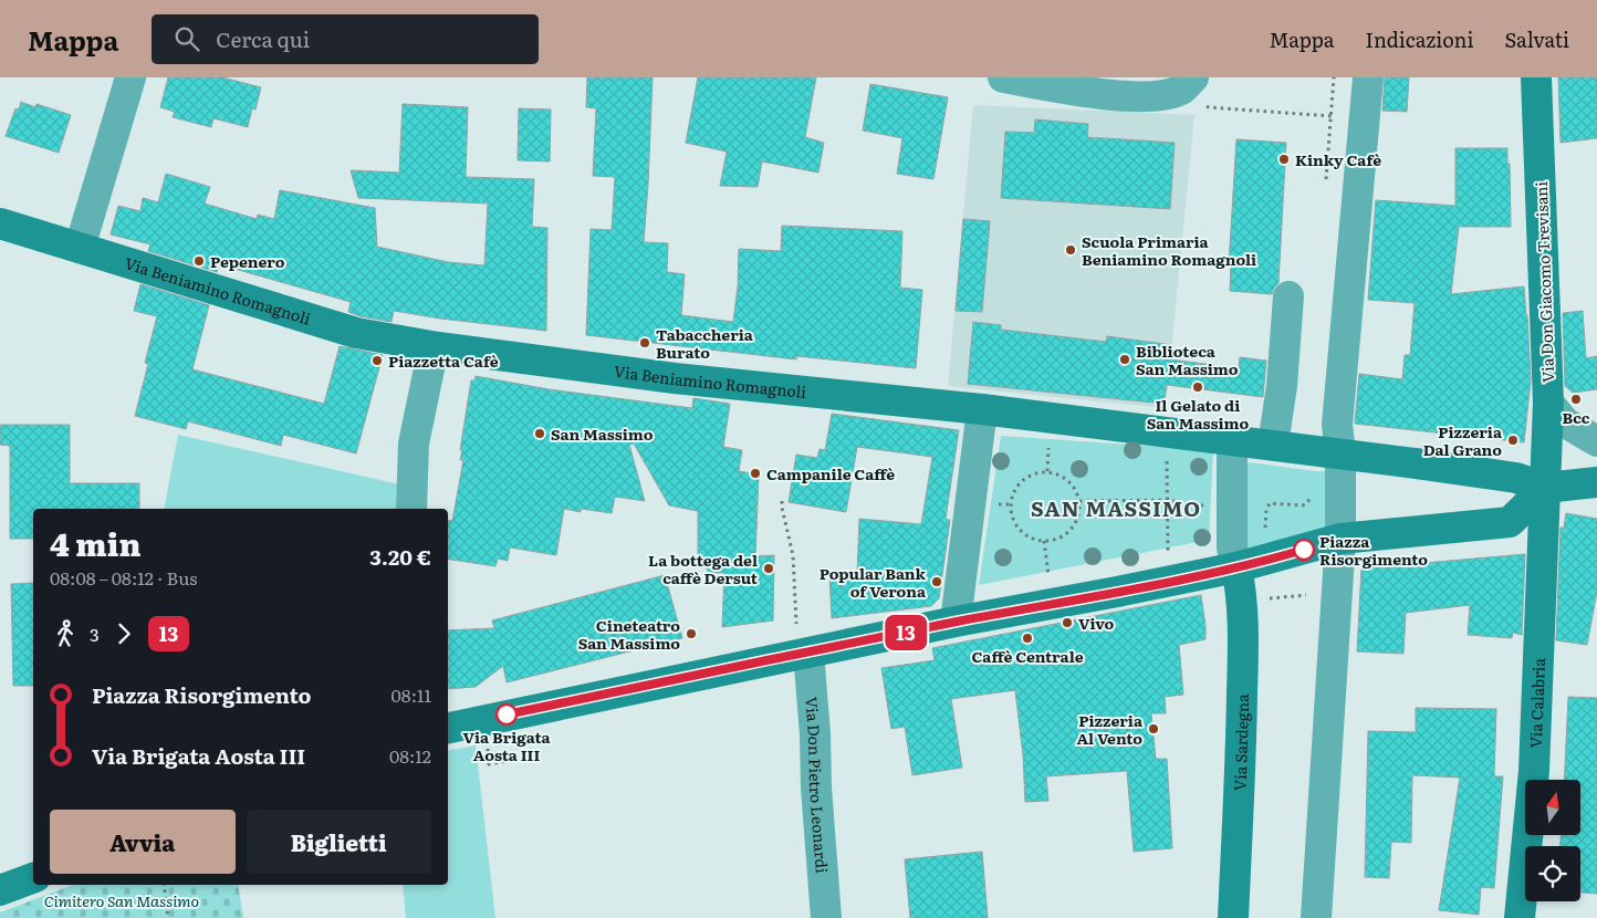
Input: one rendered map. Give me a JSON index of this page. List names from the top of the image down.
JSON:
{
  "streets": {
    "street": [
      "Via Don Giacomo Trevisani",
      "Via Beniamino Romagnoli",
      "Via Calabria",
      "Via Sardegna",
      "Via Don Pietro Leonardi"
    ]
  },
  "crossings": [
    ["Via Don Giacomo Trevisani", "Via Calabria"]
  ],
  "districts": ["SAN MASSIMO"],
  "parks": ["Cimitero San Massimo"],
  "places": [
    "Kinky Cafè",
    "Scuola Primaria Beniamino Romagnoli",
    "Pepenero",
    "Tabaccheria Burato",
    "Biblioteca San Massimo",
    "Piazzetta Cafè",
    "Il Gelato di San Massimo",
    "Bcc",
    "San Massimo",
    "Pizzeria Dal Grano",
    "Campanile Caffè",
    "Piazza Risorgimento",
    "La bottega del caffè Dersut",
    "Popular Bank of Verona",
    "Vivo",
    "Cineteatro San Massimo",
    "Caffè Centrale",
    "Via Brigata Aosta III",
    "Pizzeria Al Vento"
  ],
  "lines": ["bus line 13"],
  "north": "top",
  "page": {
    "header": "Mappa",
    "search": "Cerca qui",
    "nav": ["Mappa", "Indicazioni", "Salvati"],
    "on_map": "13",
    "heading": ["4 min", "08:08 – 08:12 · Bus", "3.20 €"],
    "legs": ["3", "13"],
    "list": [
      {
        "name": "Piazza Risorgimento",
        "value": "08:11"
      },
      {
        "name": "Via Brigata Aosta III",
        "value": "08:12"
      }
    ],
    "buttons": ["Avvia", "Biglietti"]
  }
}
